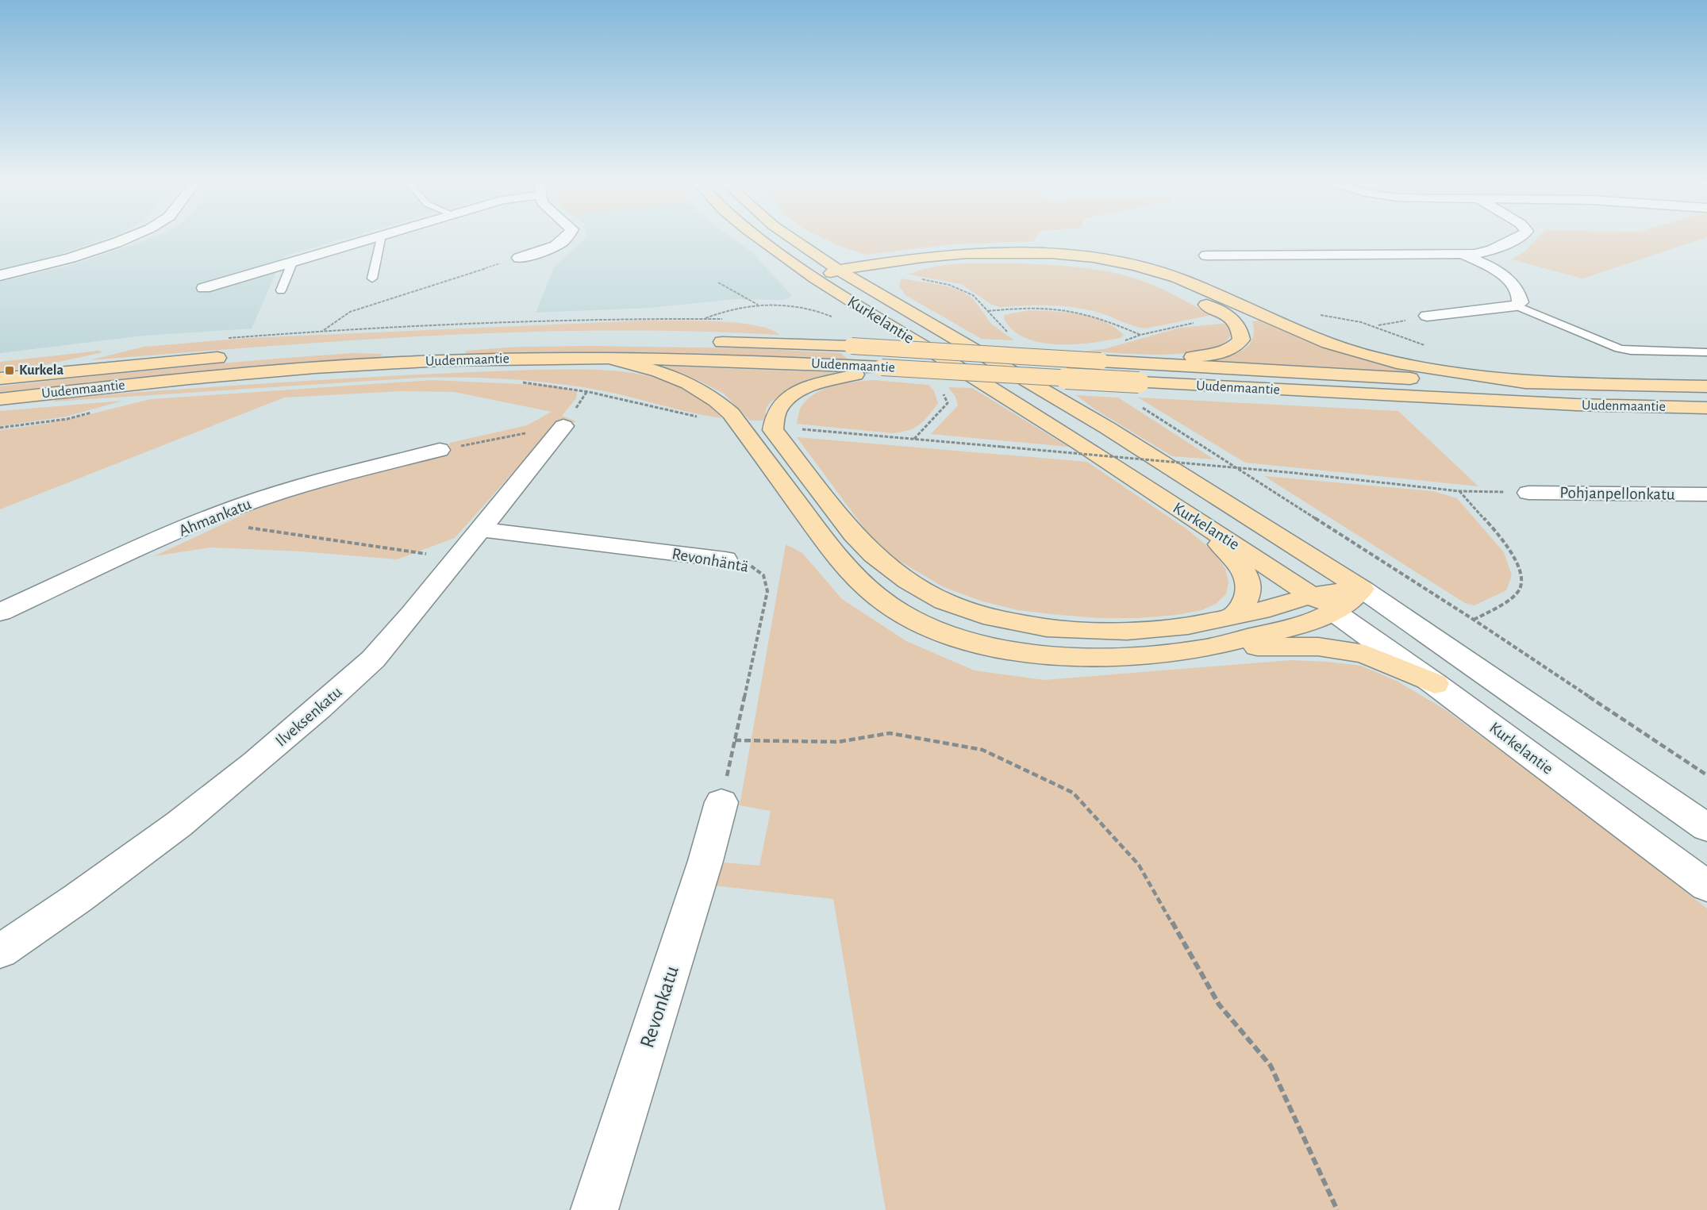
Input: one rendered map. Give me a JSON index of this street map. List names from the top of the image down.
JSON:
{
  "streets": {
    "main road": ["Kurkelantie", "Uudenmaantie"],
    "street": [
      "Pohjanpellonkatu",
      "Ahmankatu",
      "Revonhäntä",
      "Ilveksenkatu",
      "Revonkatu"
    ]
  },
  "crossings": [
    ["Revonhäntä", "Ilveksenkatu"],
    ["Revonhäntä", "Revonkatu"]
  ],
  "places": {
    "transit": ["Kurkela"]
  }
}
